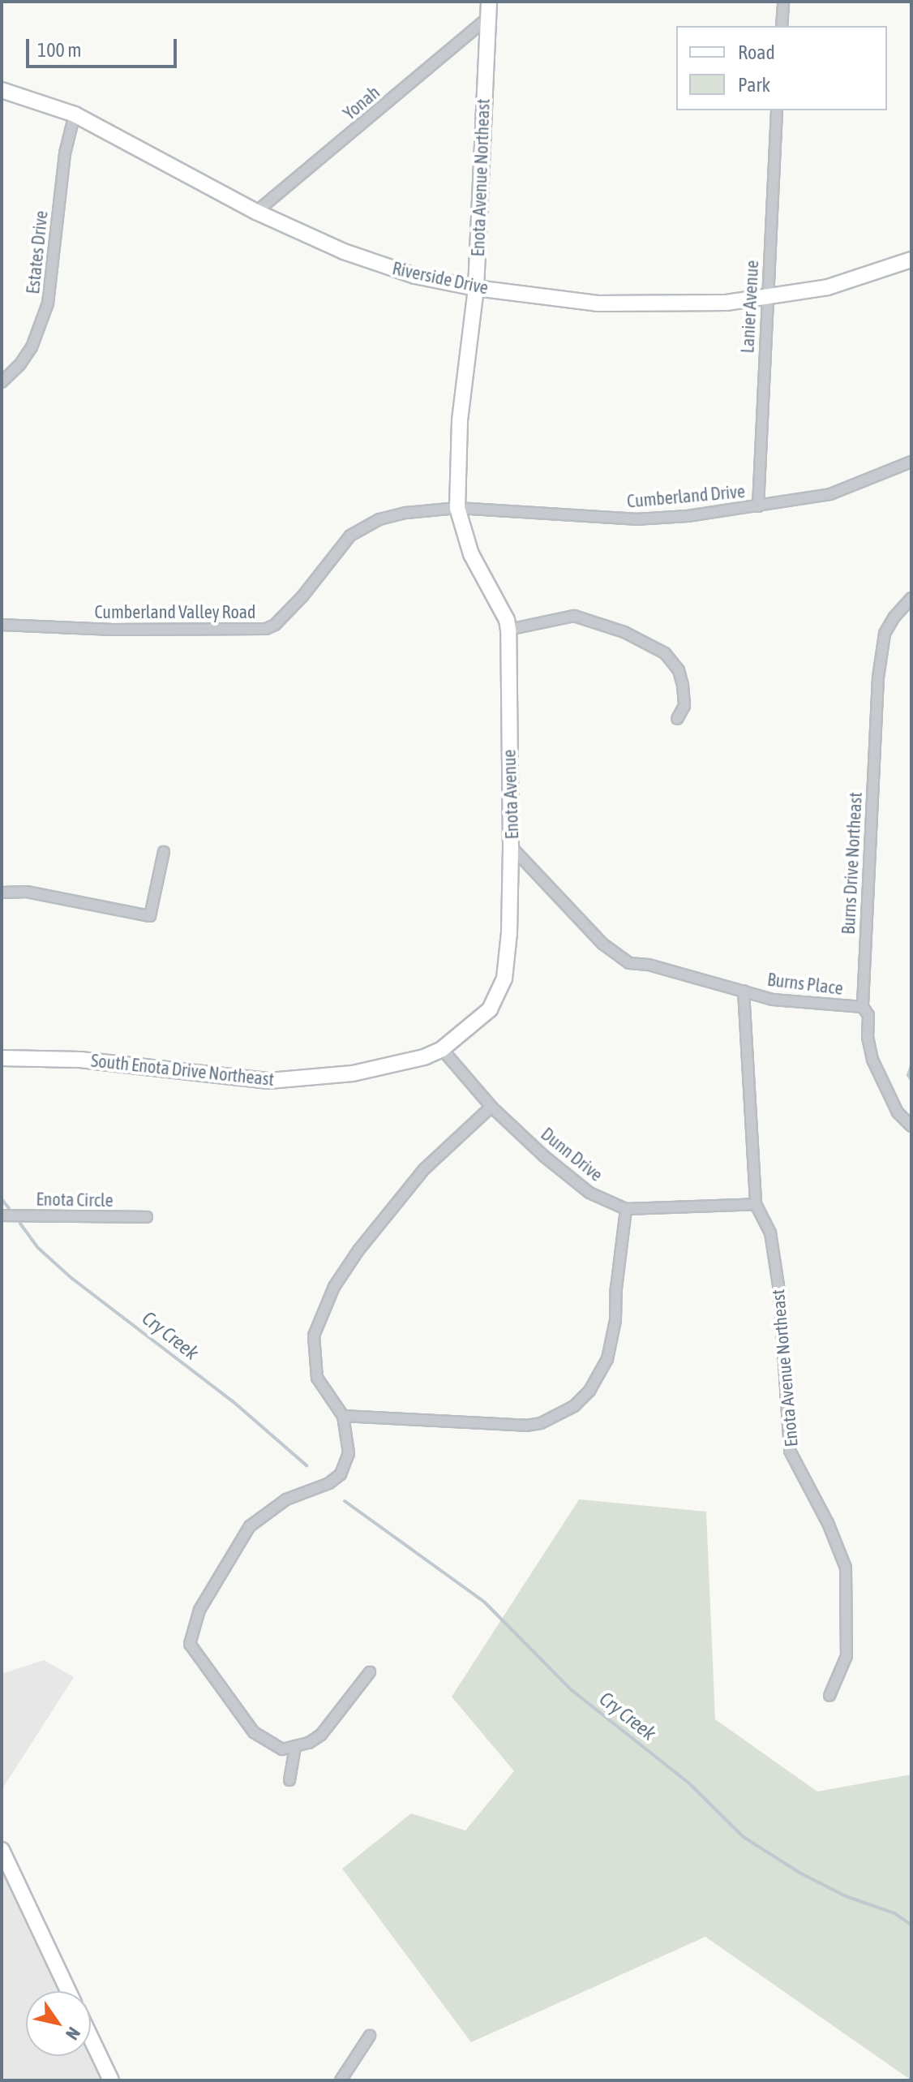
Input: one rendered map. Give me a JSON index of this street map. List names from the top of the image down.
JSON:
{
  "streets": {
    "street": [
      "Yonah",
      "Enota Avenue Northeast",
      "Estates Drive",
      "Riverside Drive",
      "Lanier Avenue",
      "Cumberland Drive",
      "Cumberland Valley Road",
      "Enota Avenue",
      "Burns Drive Northeast",
      "Burns Place",
      "South Enota Drive Northeast",
      "Dunn Drive",
      "Enota Circle"
    ]
  },
  "crossings": [
    ["Yonah", "Enota Avenue Northeast"],
    ["Yonah", "Riverside Drive"],
    ["Enota Avenue Northeast", "Riverside Drive"],
    ["Enota Avenue Northeast", "Cumberland Drive"],
    ["Enota Avenue Northeast", "Cumberland Valley Road"],
    ["Enota Avenue Northeast", "Enota Avenue"],
    ["Enota Avenue Northeast", "Burns Place"],
    ["Enota Avenue Northeast", "Dunn Drive"],
    ["Estates Drive", "Riverside Drive"],
    ["Riverside Drive", "Lanier Avenue"],
    ["Lanier Avenue", "Cumberland Drive"],
    ["Cumberland Drive", "Cumberland Valley Road"],
    ["Cumberland Drive", "Enota Avenue"],
    ["Cumberland Valley Road", "Enota Avenue"],
    ["Enota Avenue", "Burns Place"],
    ["Enota Avenue", "South Enota Drive Northeast"],
    ["Burns Drive Northeast", "Burns Place"],
    ["South Enota Drive Northeast", "Dunn Drive"]
  ],
  "water": ["Cry Creek"],
  "legend": ["Road", "Park"],
  "scale_bar": "100 m",
  "north": "bottom right"
}
